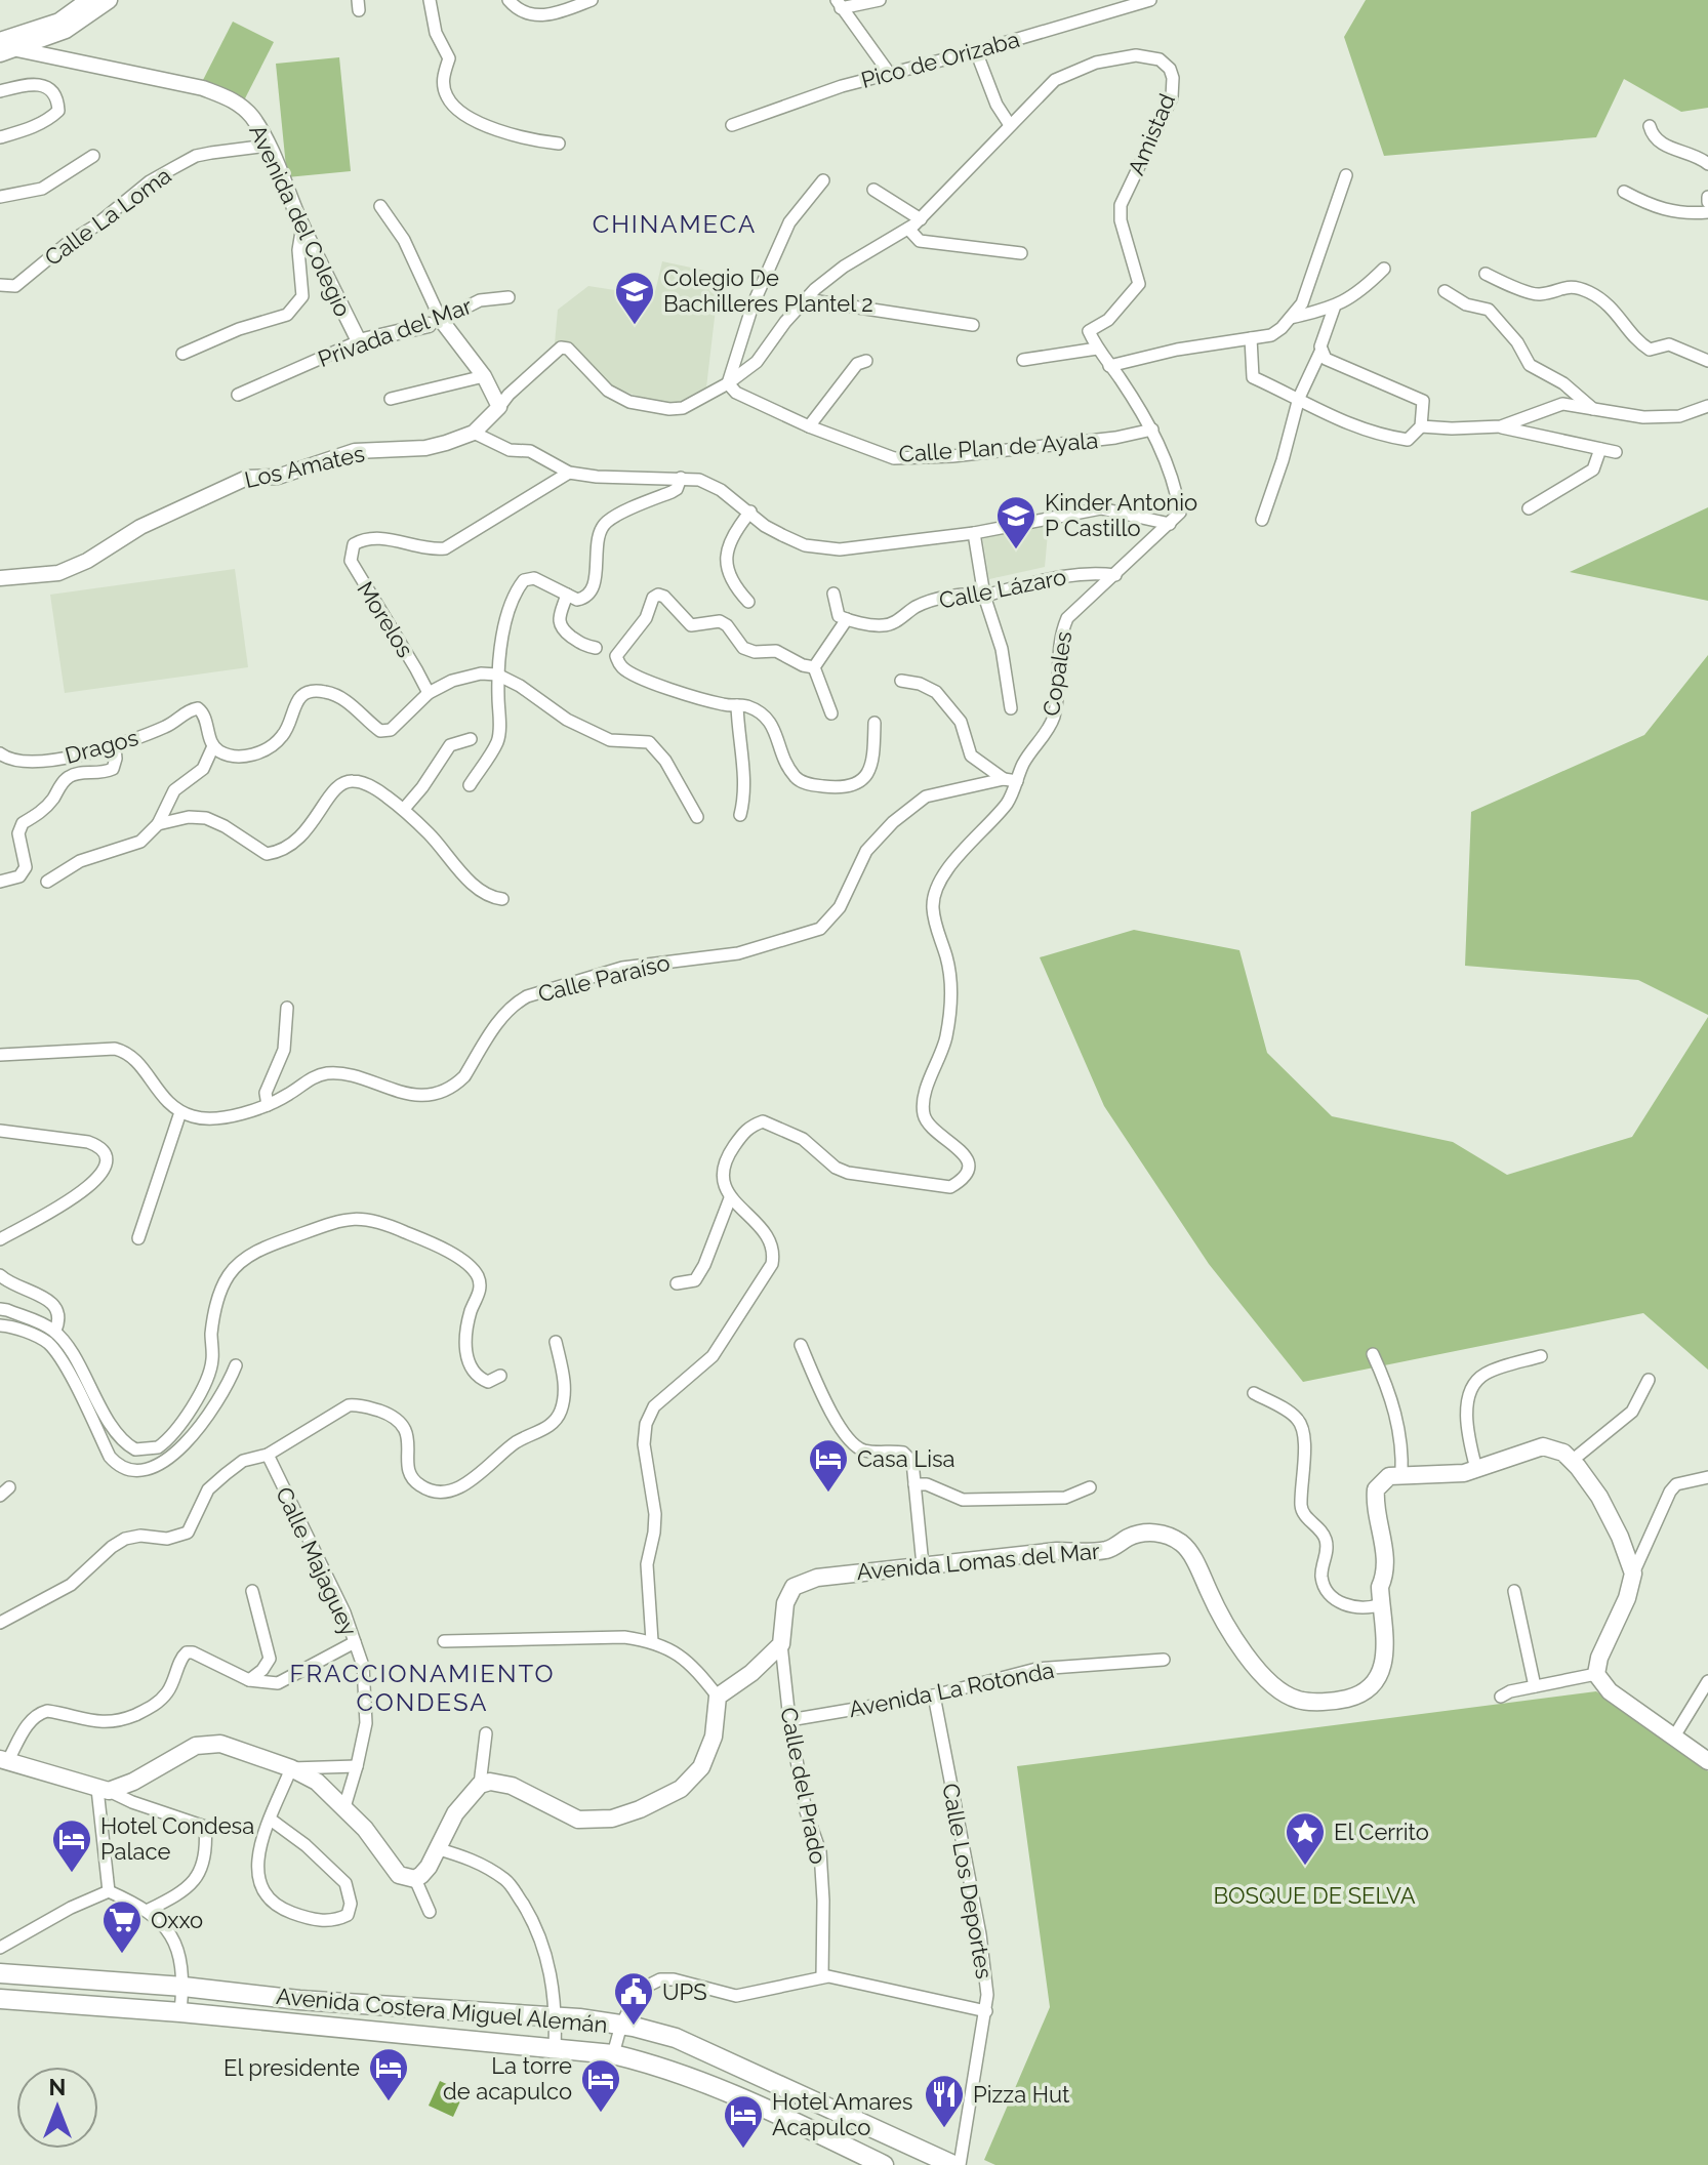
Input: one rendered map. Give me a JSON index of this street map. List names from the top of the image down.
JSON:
{
  "streets": {
    "main road": ["Avenida Lomas del Mar", "Avenida Costera Miguel Alemán"],
    "street": [
      "Pico de Orizaba",
      "Amistad",
      "Calle La Loma",
      "Avenida del Colegio",
      "Privada del Mar",
      "Calle Plan de Ayala",
      "Los Amates",
      "Calle Lázaro",
      "Morelos",
      "Copales",
      "Dragos",
      "Calle Paraíso",
      "Calle Majaguey",
      "Avenida La Rotonda",
      "Calle del Prado",
      "Calle Los Deportes"
    ]
  },
  "crossings": [
    ["Calle La Loma", "Avenida del Colegio"],
    ["Avenida del Colegio", "Privada del Mar"],
    ["Calle Plan de Ayala", "Los Amates"],
    ["Calle Lázaro", "Copales"],
    ["Avenida Lomas del Mar", "Calle del Prado"],
    ["Avenida La Rotonda", "Calle del Prado"],
    ["Avenida La Rotonda", "Calle Los Deportes"],
    ["Calle Los Deportes", "Avenida Costera Miguel Alemán"]
  ],
  "districts": ["CHINAMECA", "FRACCIONAMIENTO CONDESA"],
  "parks": ["BOSQUE DE SELVA"],
  "places": {
    "school or university": ["Colegio De Bachilleres Plantel 2", "Kinder Antonio P Castillo"],
    "hotel": [
      "Casa Lisa",
      "Hotel Condesa Palace",
      "El presidente",
      "La torre de acapulco",
      "Hotel Amares Acapulco"
    ],
    "place": ["El Cerrito"],
    "supermarket": ["Oxxo"],
    "public building": ["UPS"],
    "restaurant": ["Pizza Hut"]
  },
  "north": "top"
}
